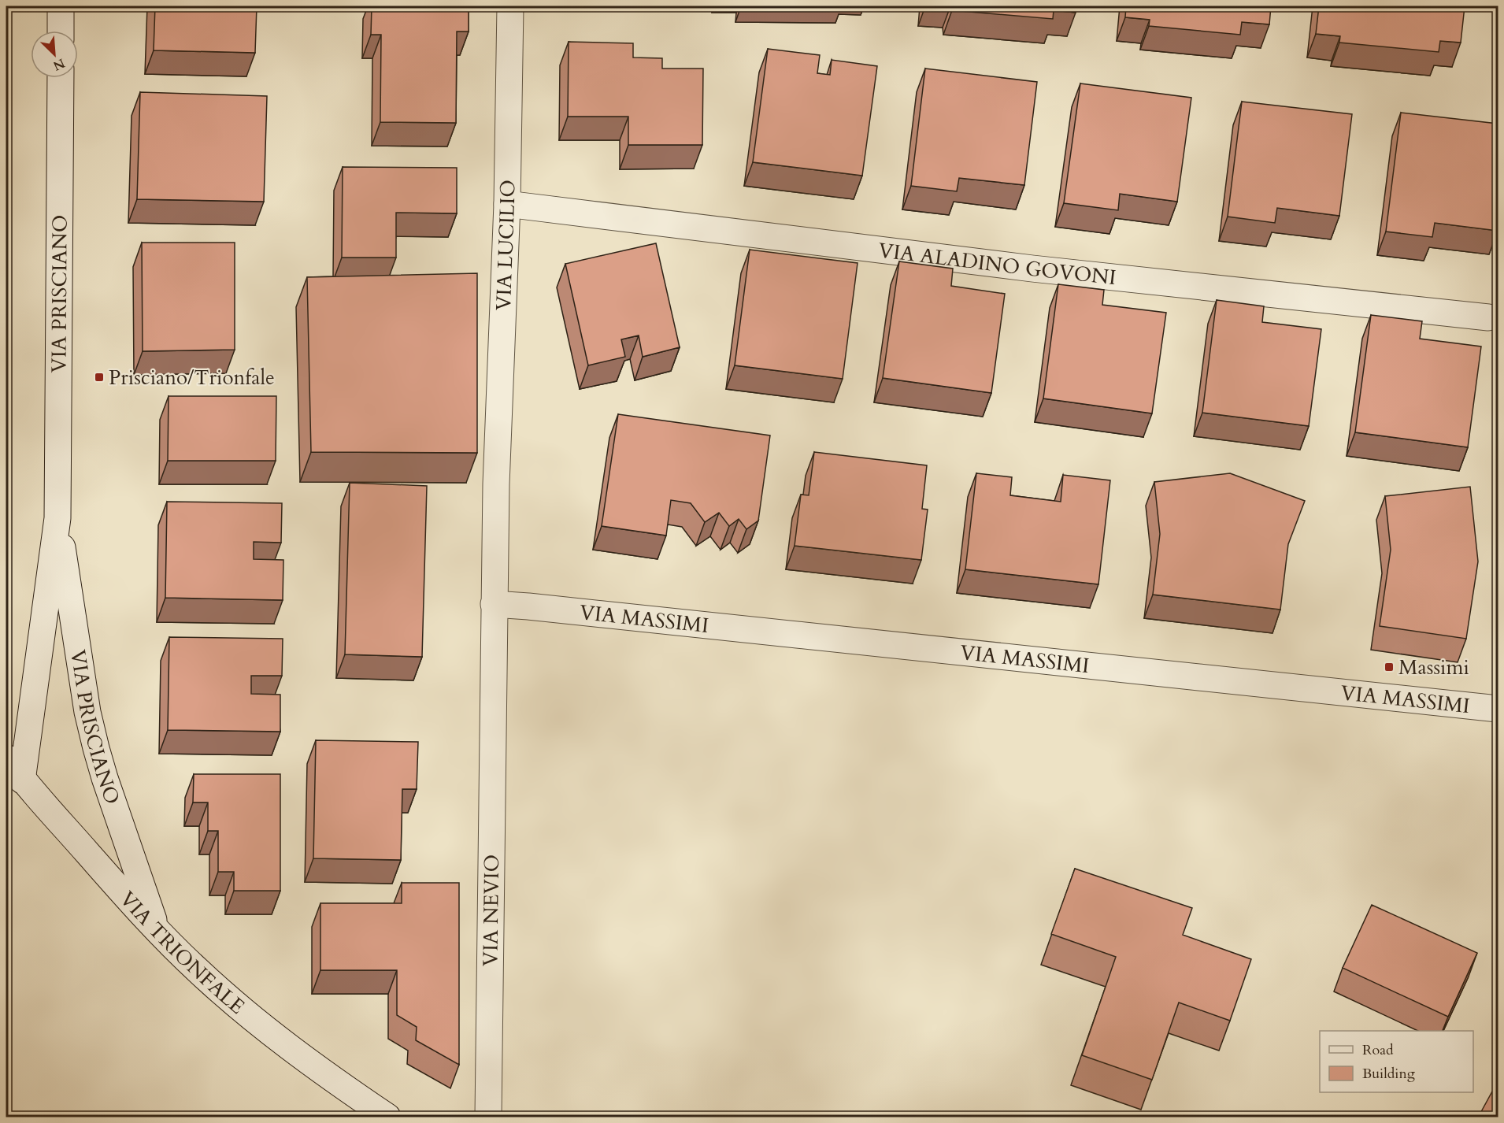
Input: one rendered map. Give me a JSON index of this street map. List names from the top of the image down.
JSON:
{
  "streets": {
    "street": [
      "VIA LUCILIO",
      "VIA ALADINO GOVONI",
      "VIA PRISCIANO",
      "VIA MASSIMI",
      "VIA NEVIO",
      "VIA TRIONFALE"
    ]
  },
  "crossings": [
    ["VIA LUCILIO", "VIA ALADINO GOVONI"],
    ["VIA LUCILIO", "VIA MASSIMI"],
    ["VIA LUCILIO", "VIA NEVIO"],
    ["VIA PRISCIANO", "VIA TRIONFALE"],
    ["VIA MASSIMI", "VIA NEVIO"]
  ],
  "places": {
    "transit": ["Prisciano/Trionfale", "Massimi"]
  },
  "legend": ["Road", "Building"],
  "north": "bottom right"
}
